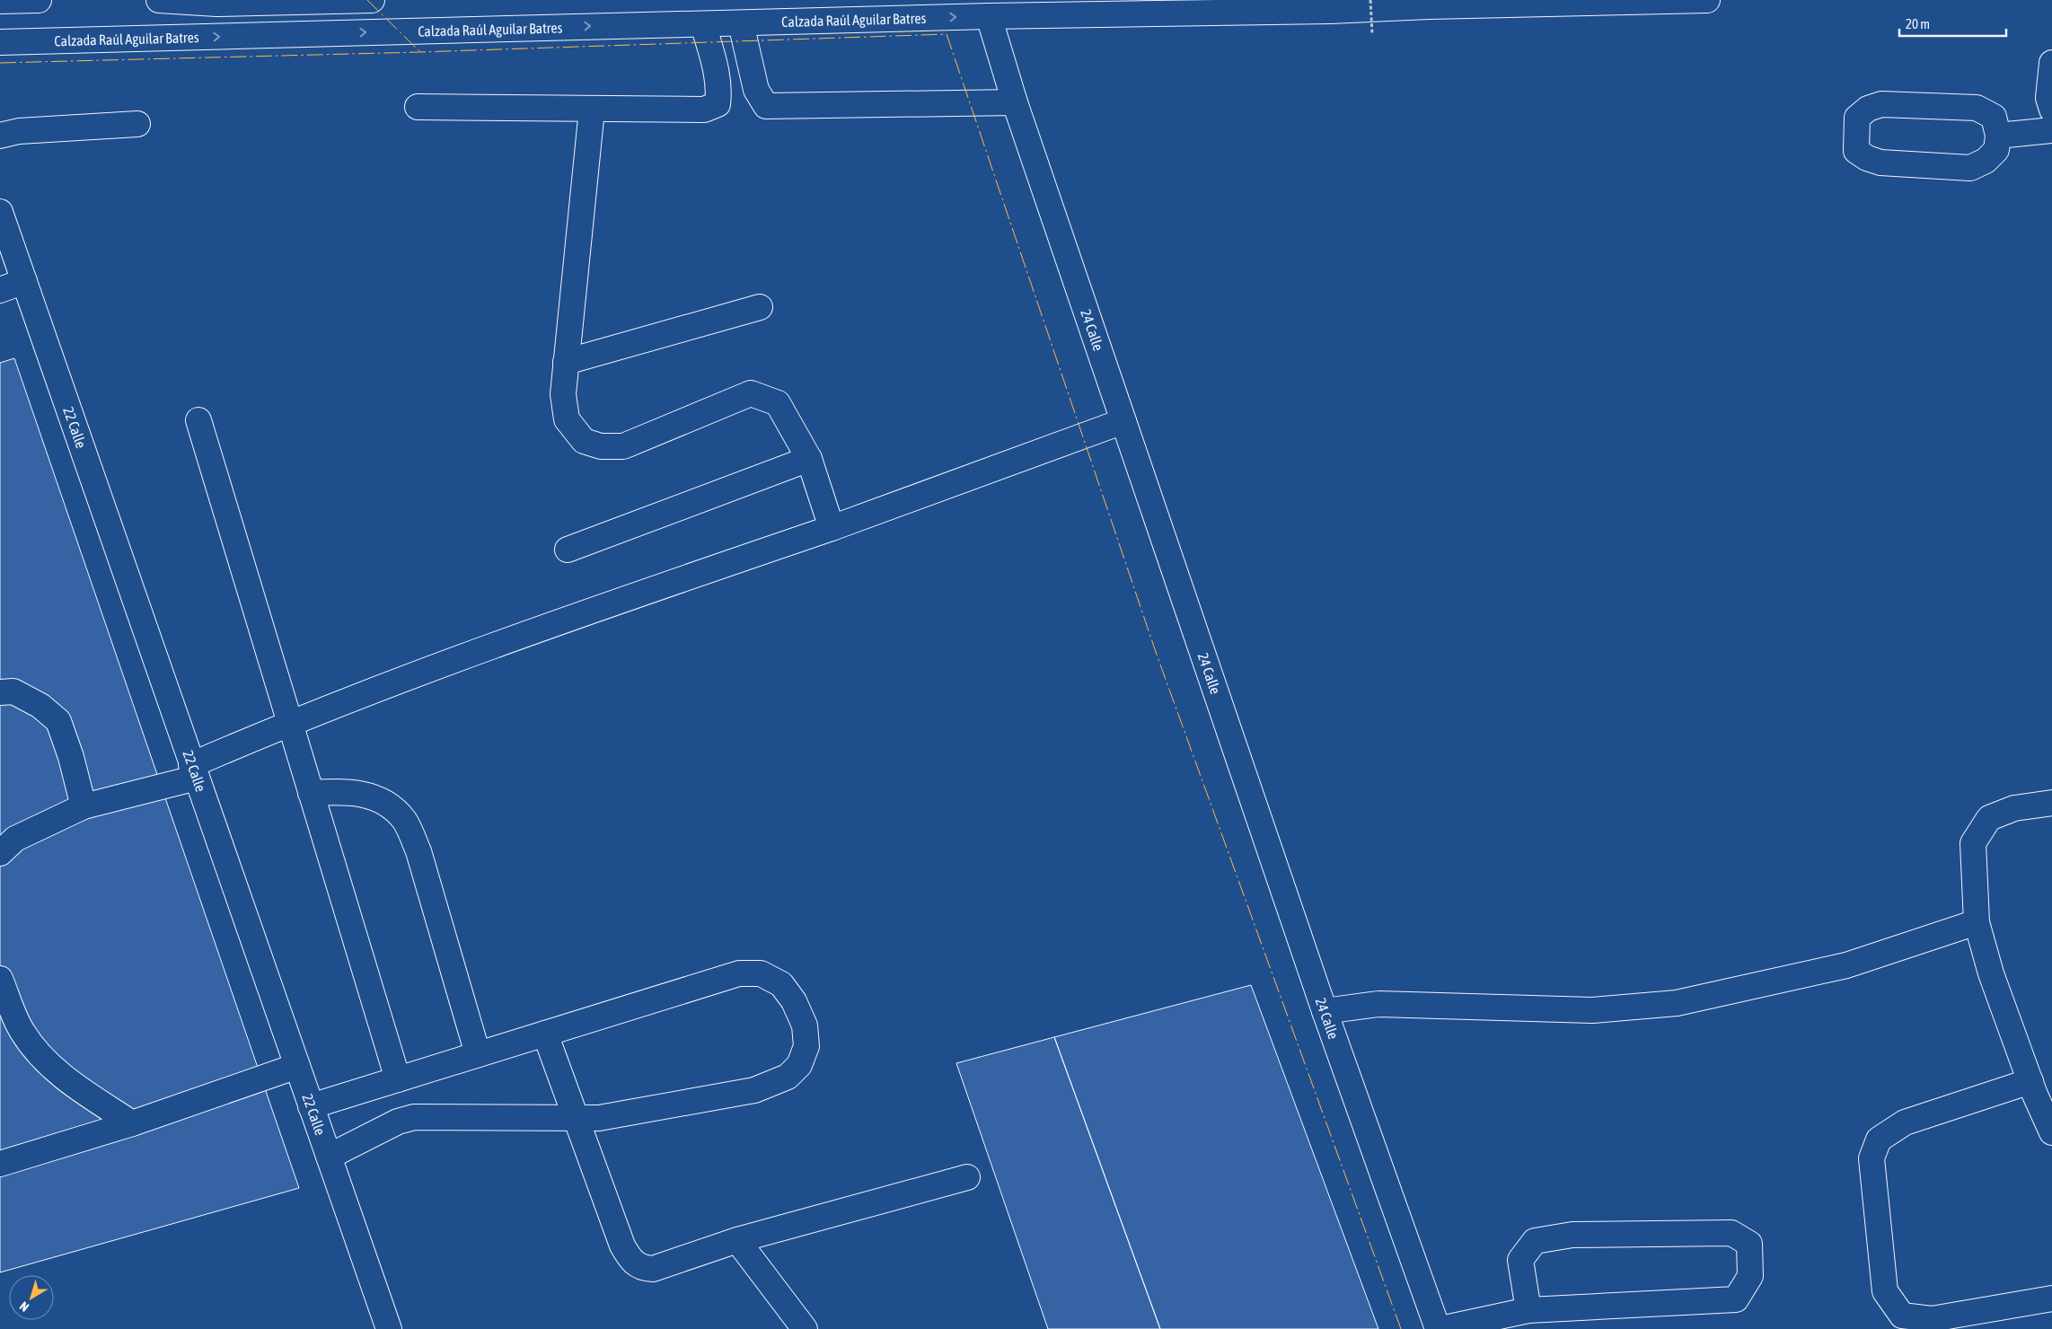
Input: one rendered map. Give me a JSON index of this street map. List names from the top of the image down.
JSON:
{
  "streets": {
    "main road": ["Calzada Raúl Aguilar Batres", "24 Calle", "22 Calle"]
  },
  "crossings": [
    ["Calzada Raúl Aguilar Batres", "24 Calle"]
  ],
  "scale_bar": "20 m",
  "north": "bottom left"
}
